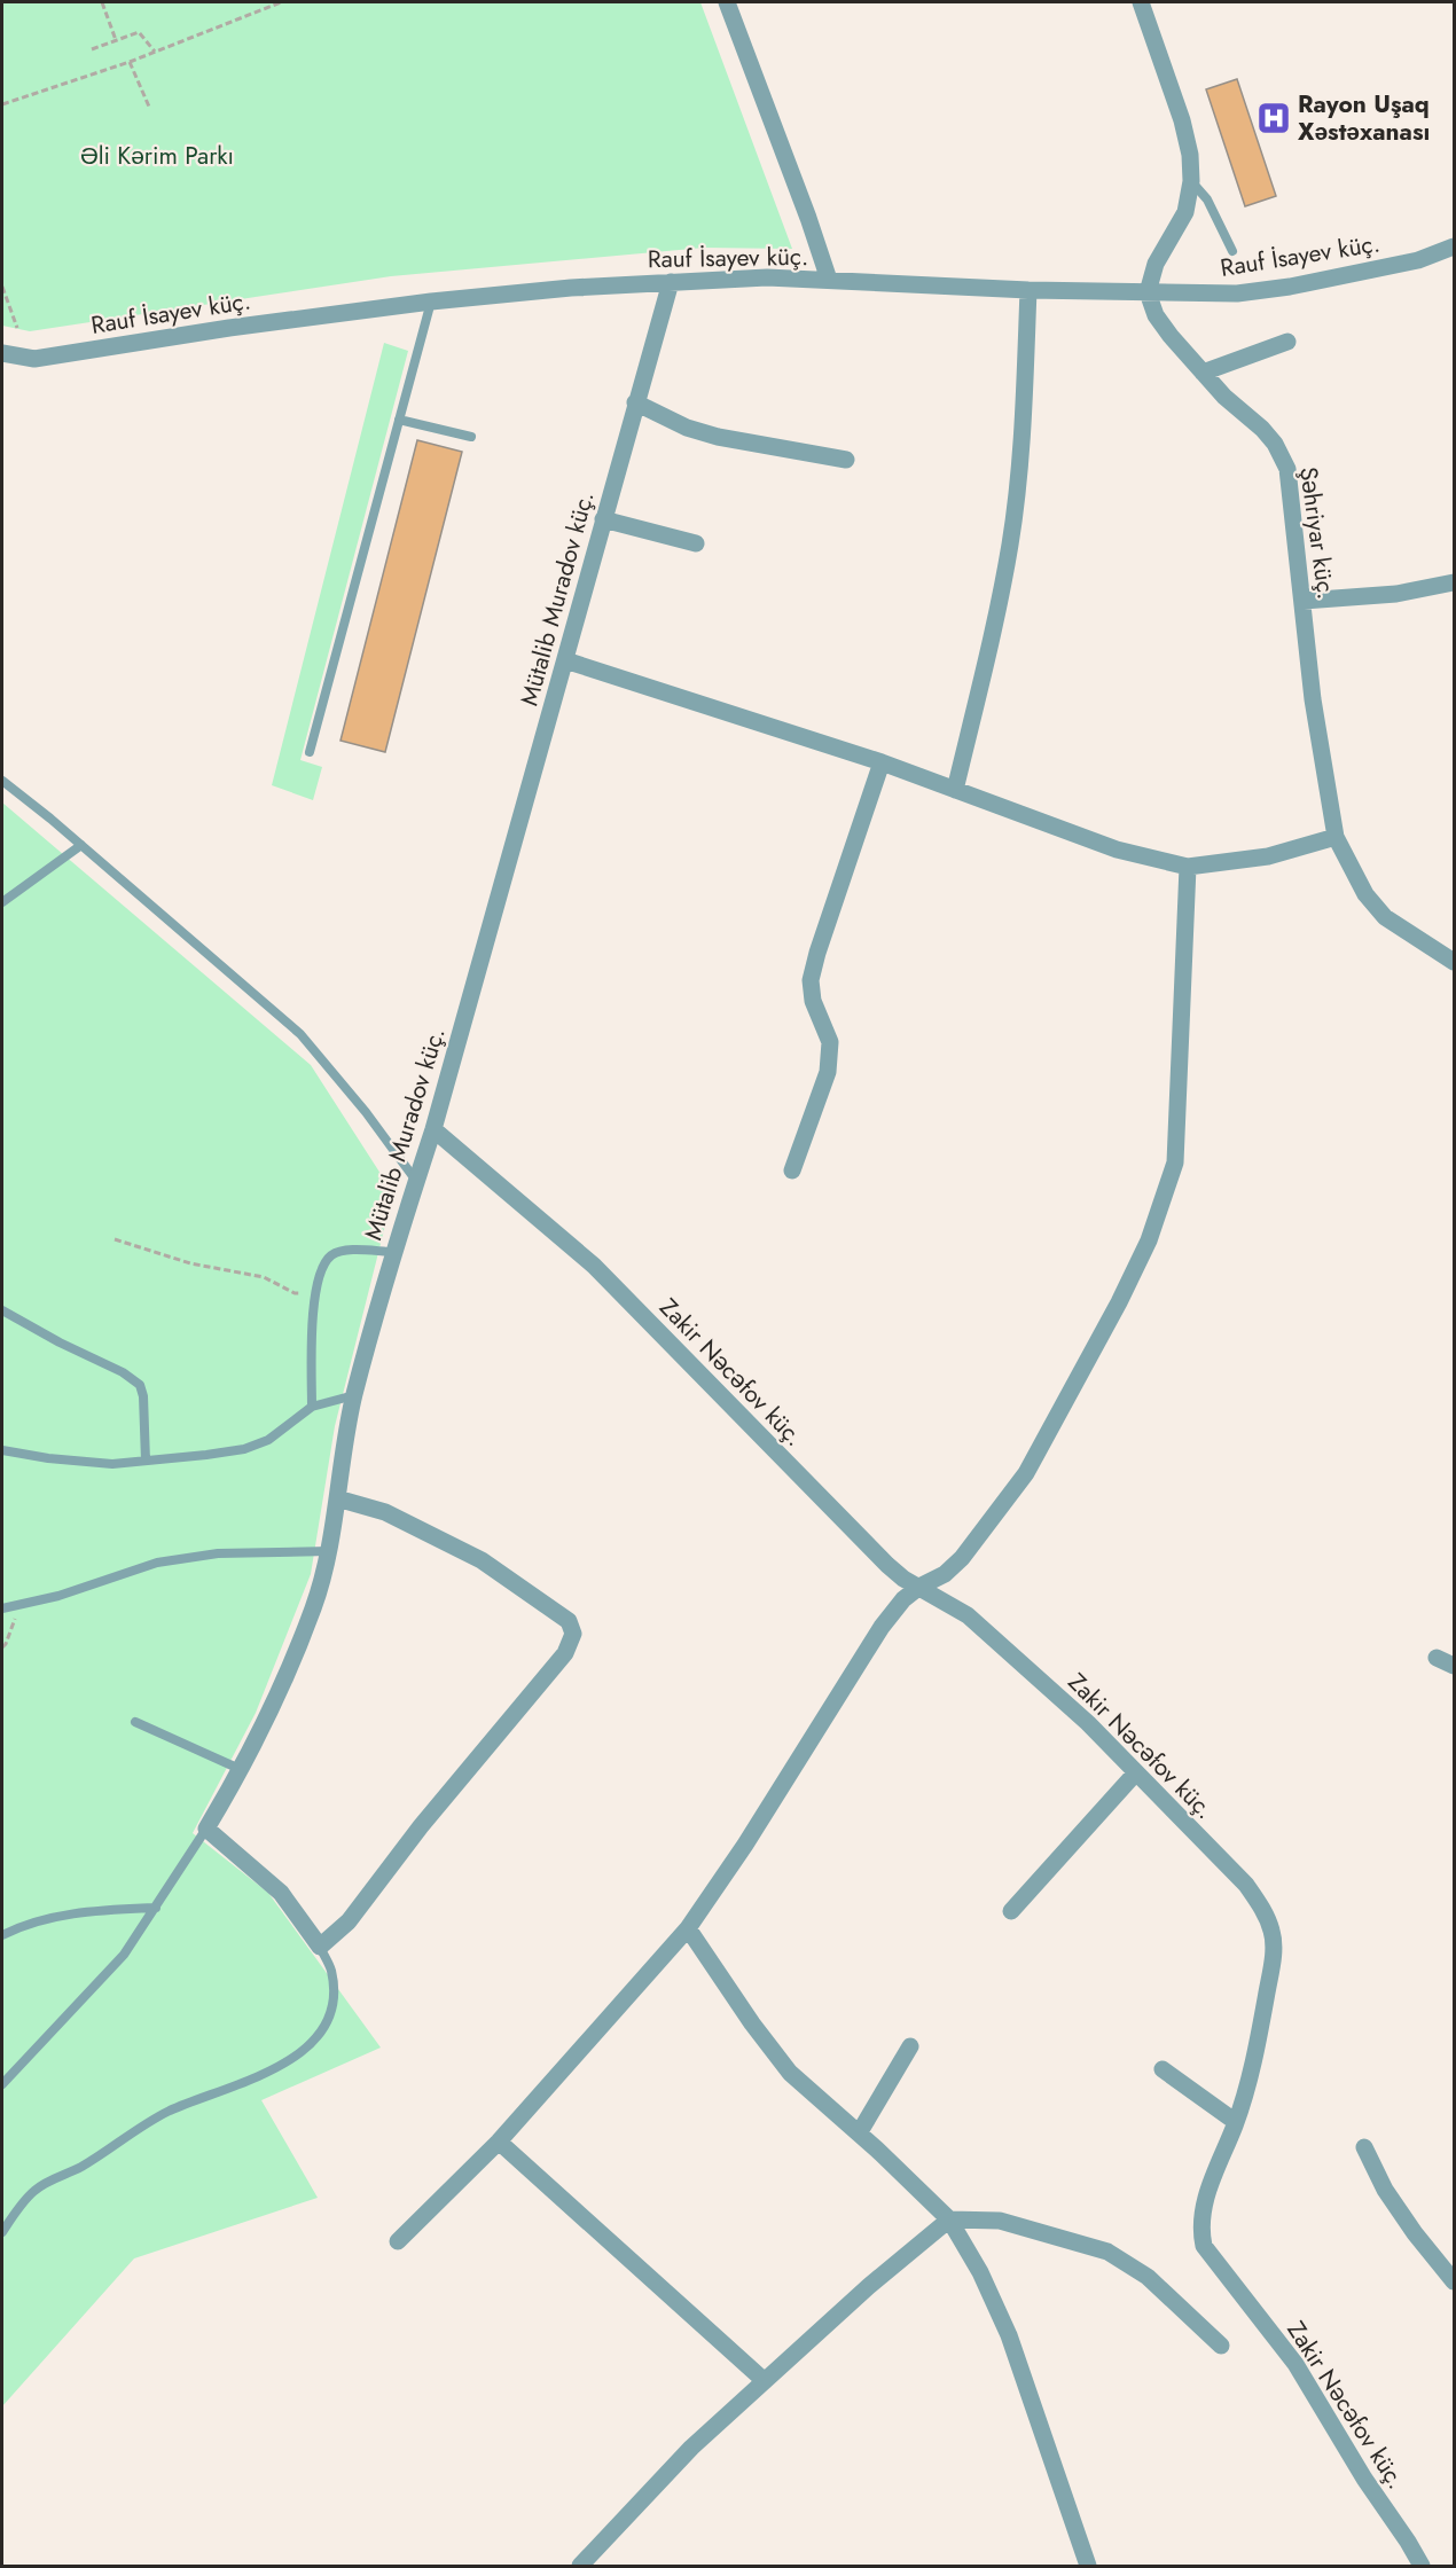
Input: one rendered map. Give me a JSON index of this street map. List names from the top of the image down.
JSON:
{
  "streets": {
    "street": [
      "Rauf İsayev küç.",
      "Şəhriyar küç.",
      "Mütalib Muradov küç.",
      "Zakir Nəcəfov küç."
    ]
  },
  "crossings": [
    ["Rauf İsayev küç.", "Şəhriyar küç."],
    ["Rauf İsayev küç.", "Mütalib Muradov küç."],
    ["Mütalib Muradov küç.", "Zakir Nəcəfov küç."]
  ],
  "parks": ["Əli Kərim Parkı"],
  "places": {
    "hospital": ["Rayon Uşaq Xəstəxanası"]
  }
}
